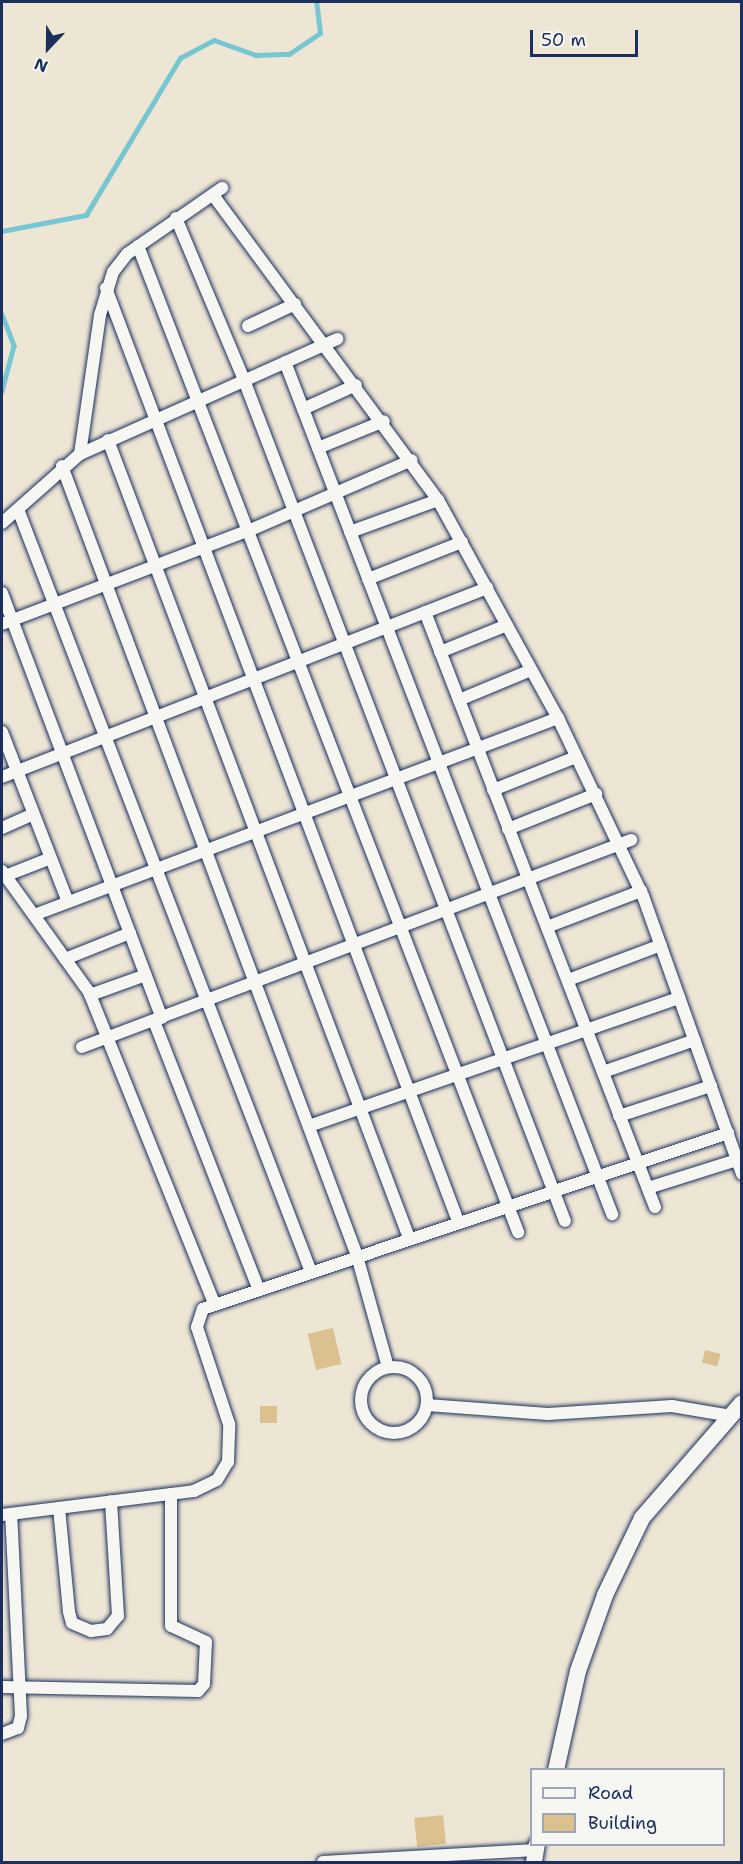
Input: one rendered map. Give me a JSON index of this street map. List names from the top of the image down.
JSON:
{
  "legend": ["Road", "Building"],
  "scale_bar": "50 m",
  "north": "bottom"
}
